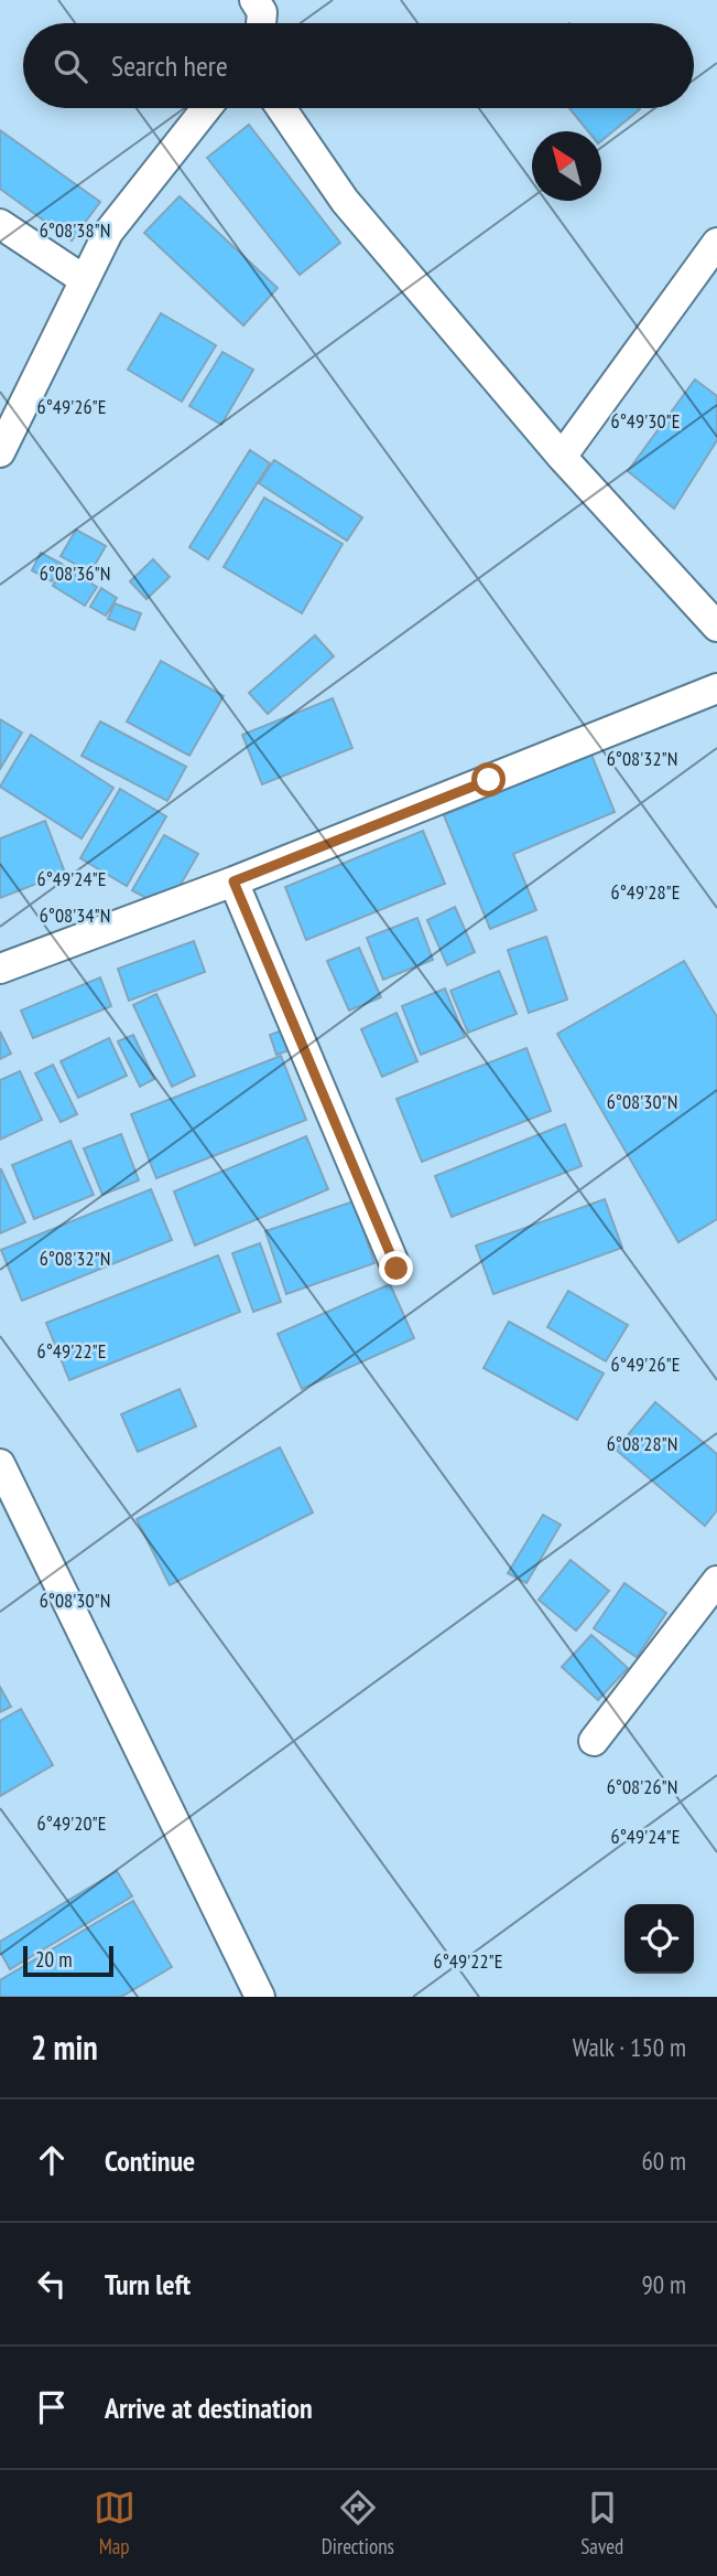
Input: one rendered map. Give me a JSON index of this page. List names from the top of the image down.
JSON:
{
  "scale_bar": "20 m",
  "north": "top left",
  "page": {
    "search": "Search here",
    "scale": "20 m",
    "heading": ["2 min", "Walk · 150 m"],
    "list": [
      ["Continue", "60 m"],
      ["Turn left", "90 m"],
      "Arrive at destination"
    ],
    "nav": ["Map", "Directions", "Saved"]
  },
  "coordinates": [
    "6°08'38\"N",
    "6°49'26\"E",
    "6°49'30\"E",
    "6°08'36\"N",
    "6°08'32\"N",
    "6°49'24\"E",
    "6°49'28\"E",
    "6°08'34\"N",
    "6°08'30\"N",
    "6°49'22\"E",
    "6°08'28\"N",
    "6°08'26\"N",
    "6°49'20\"E"
  ]
}
